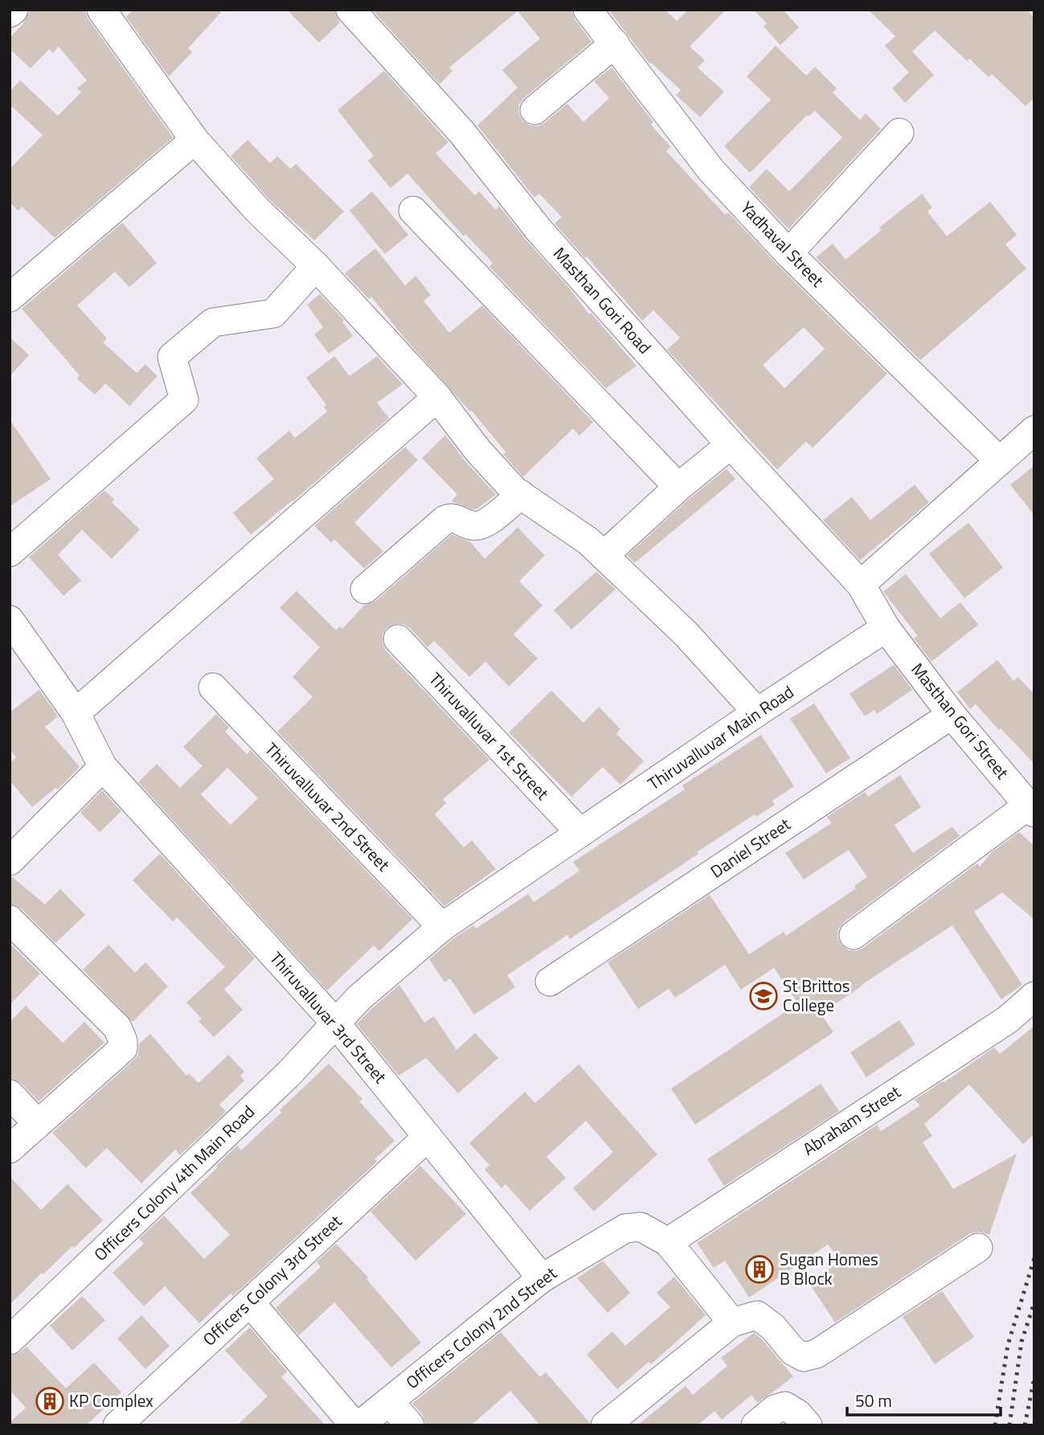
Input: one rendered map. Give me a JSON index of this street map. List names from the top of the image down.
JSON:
{
  "streets": {
    "street": [
      "Yadhaval Street",
      "Masthan Gori Road",
      "Masthan Gori Street",
      "Thiruvalluvar 1st Street",
      "Thiruvalluvar Main Road",
      "Thiruvalluvar 2nd Street",
      "Daniel Street",
      "Thiruvalluvar 3rd Street",
      "Abraham Street",
      "Officers Colony 4th Main Road",
      "Officers Colony 3rd Street",
      "Officers Colony 2nd Street"
    ]
  },
  "crossings": [
    ["Masthan Gori Street", "Thiruvalluvar Main Road"],
    ["Masthan Gori Street", "Daniel Street"],
    ["Thiruvalluvar 1st Street", "Thiruvalluvar Main Road"],
    ["Thiruvalluvar Main Road", "Thiruvalluvar 2nd Street"],
    ["Thiruvalluvar Main Road", "Thiruvalluvar 3rd Street"],
    ["Thiruvalluvar Main Road", "Officers Colony 4th Main Road"],
    ["Thiruvalluvar 3rd Street", "Officers Colony 4th Main Road"],
    ["Thiruvalluvar 3rd Street", "Officers Colony 3rd Street"],
    ["Thiruvalluvar 3rd Street", "Officers Colony 2nd Street"],
    ["Abraham Street", "Officers Colony 2nd Street"]
  ],
  "places": {
    "school or university": ["St Brittos College"],
    "building": ["Sugan Homes B Block", "KP Complex"]
  },
  "scale_bar": "50 m"
}
